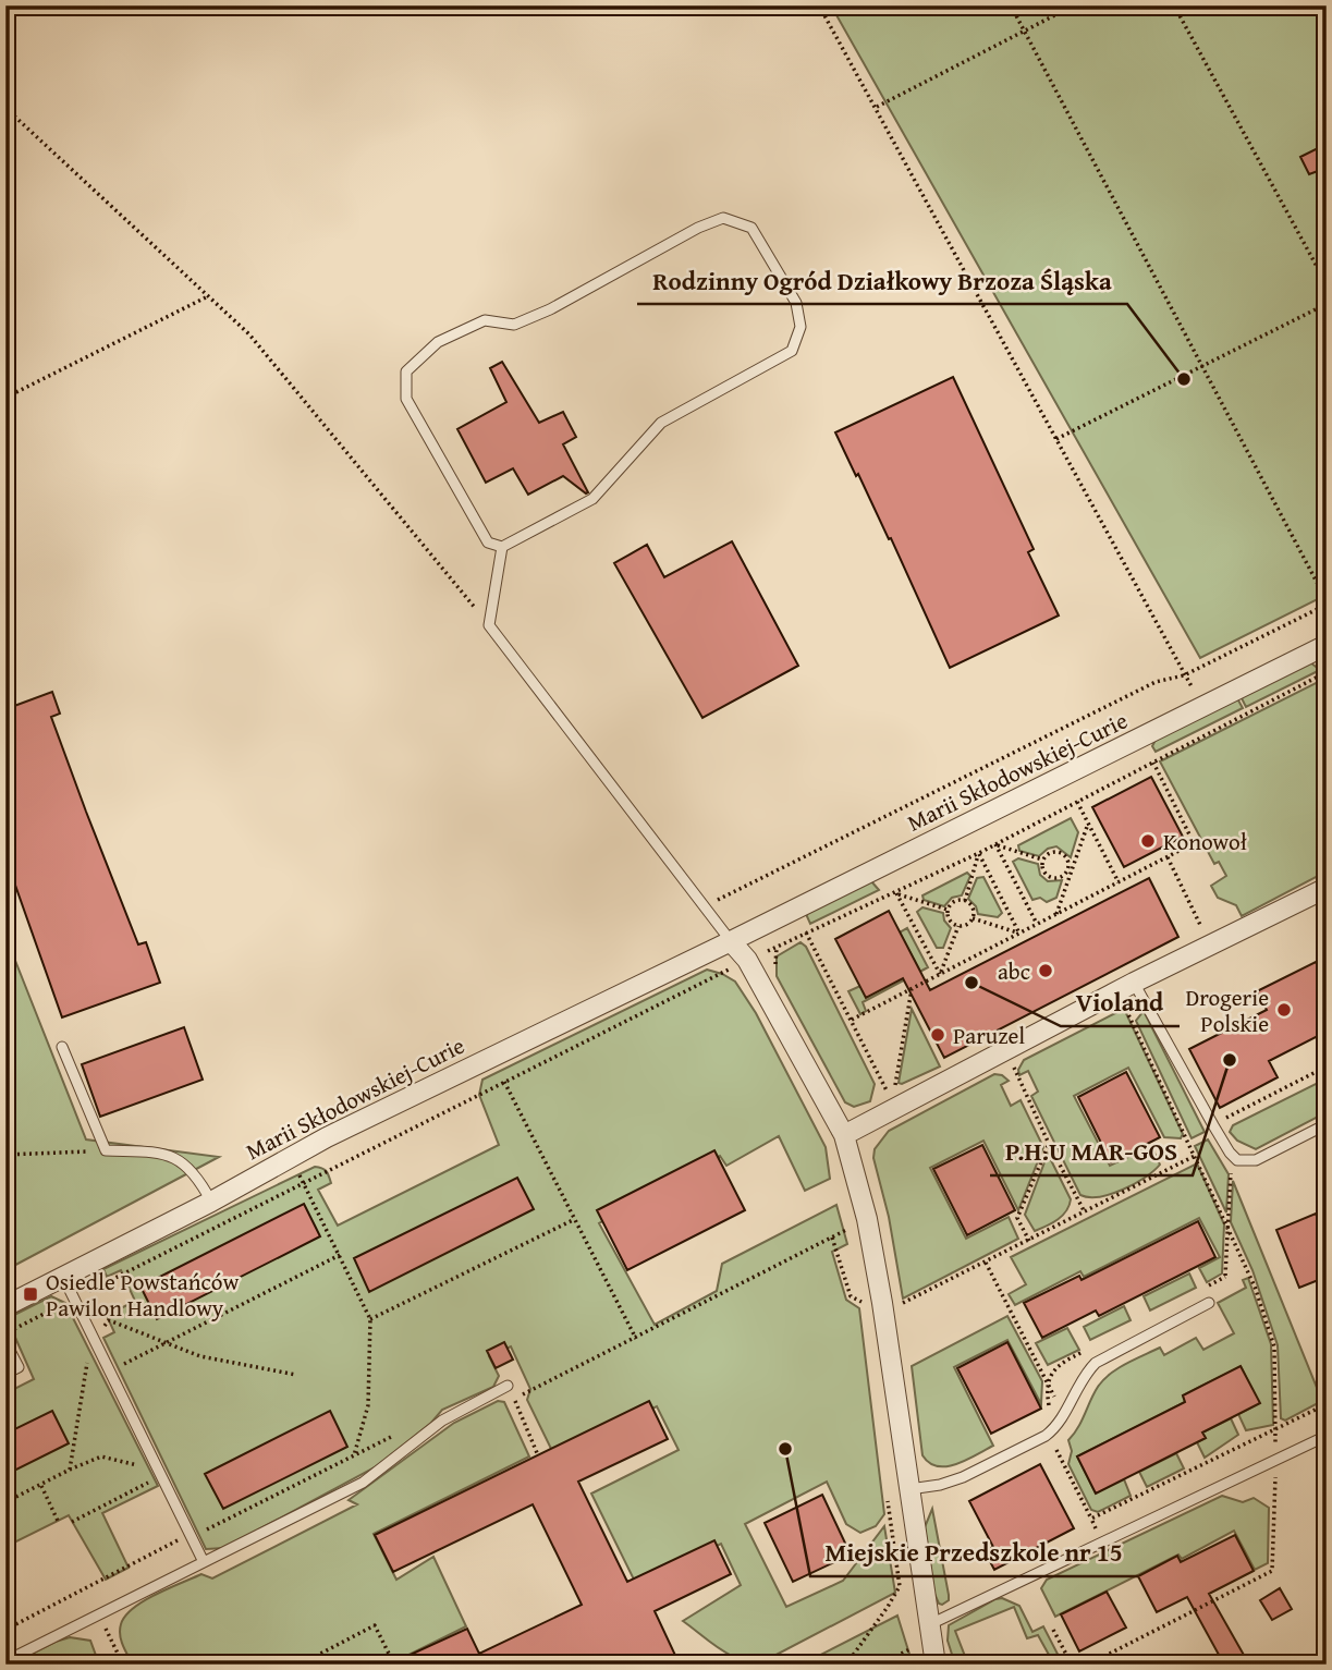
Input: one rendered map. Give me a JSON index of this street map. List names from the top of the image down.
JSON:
{
  "streets": {
    "street": ["Marii Skłodowskiej-Curie"]
  },
  "places": {
    "other": [
      "Rodzinny Ogród Działkowy Brzoza Śląska",
      "Konowoł",
      "abc",
      "Violand",
      "Drogerie Polskie",
      "Paruzel",
      "P.H.U MAR-GOS",
      "Miejskie Przedszkole nr 15"
    ],
    "transit": ["Osiedle Powstańców Pawilon Handlowy"]
  }
}
